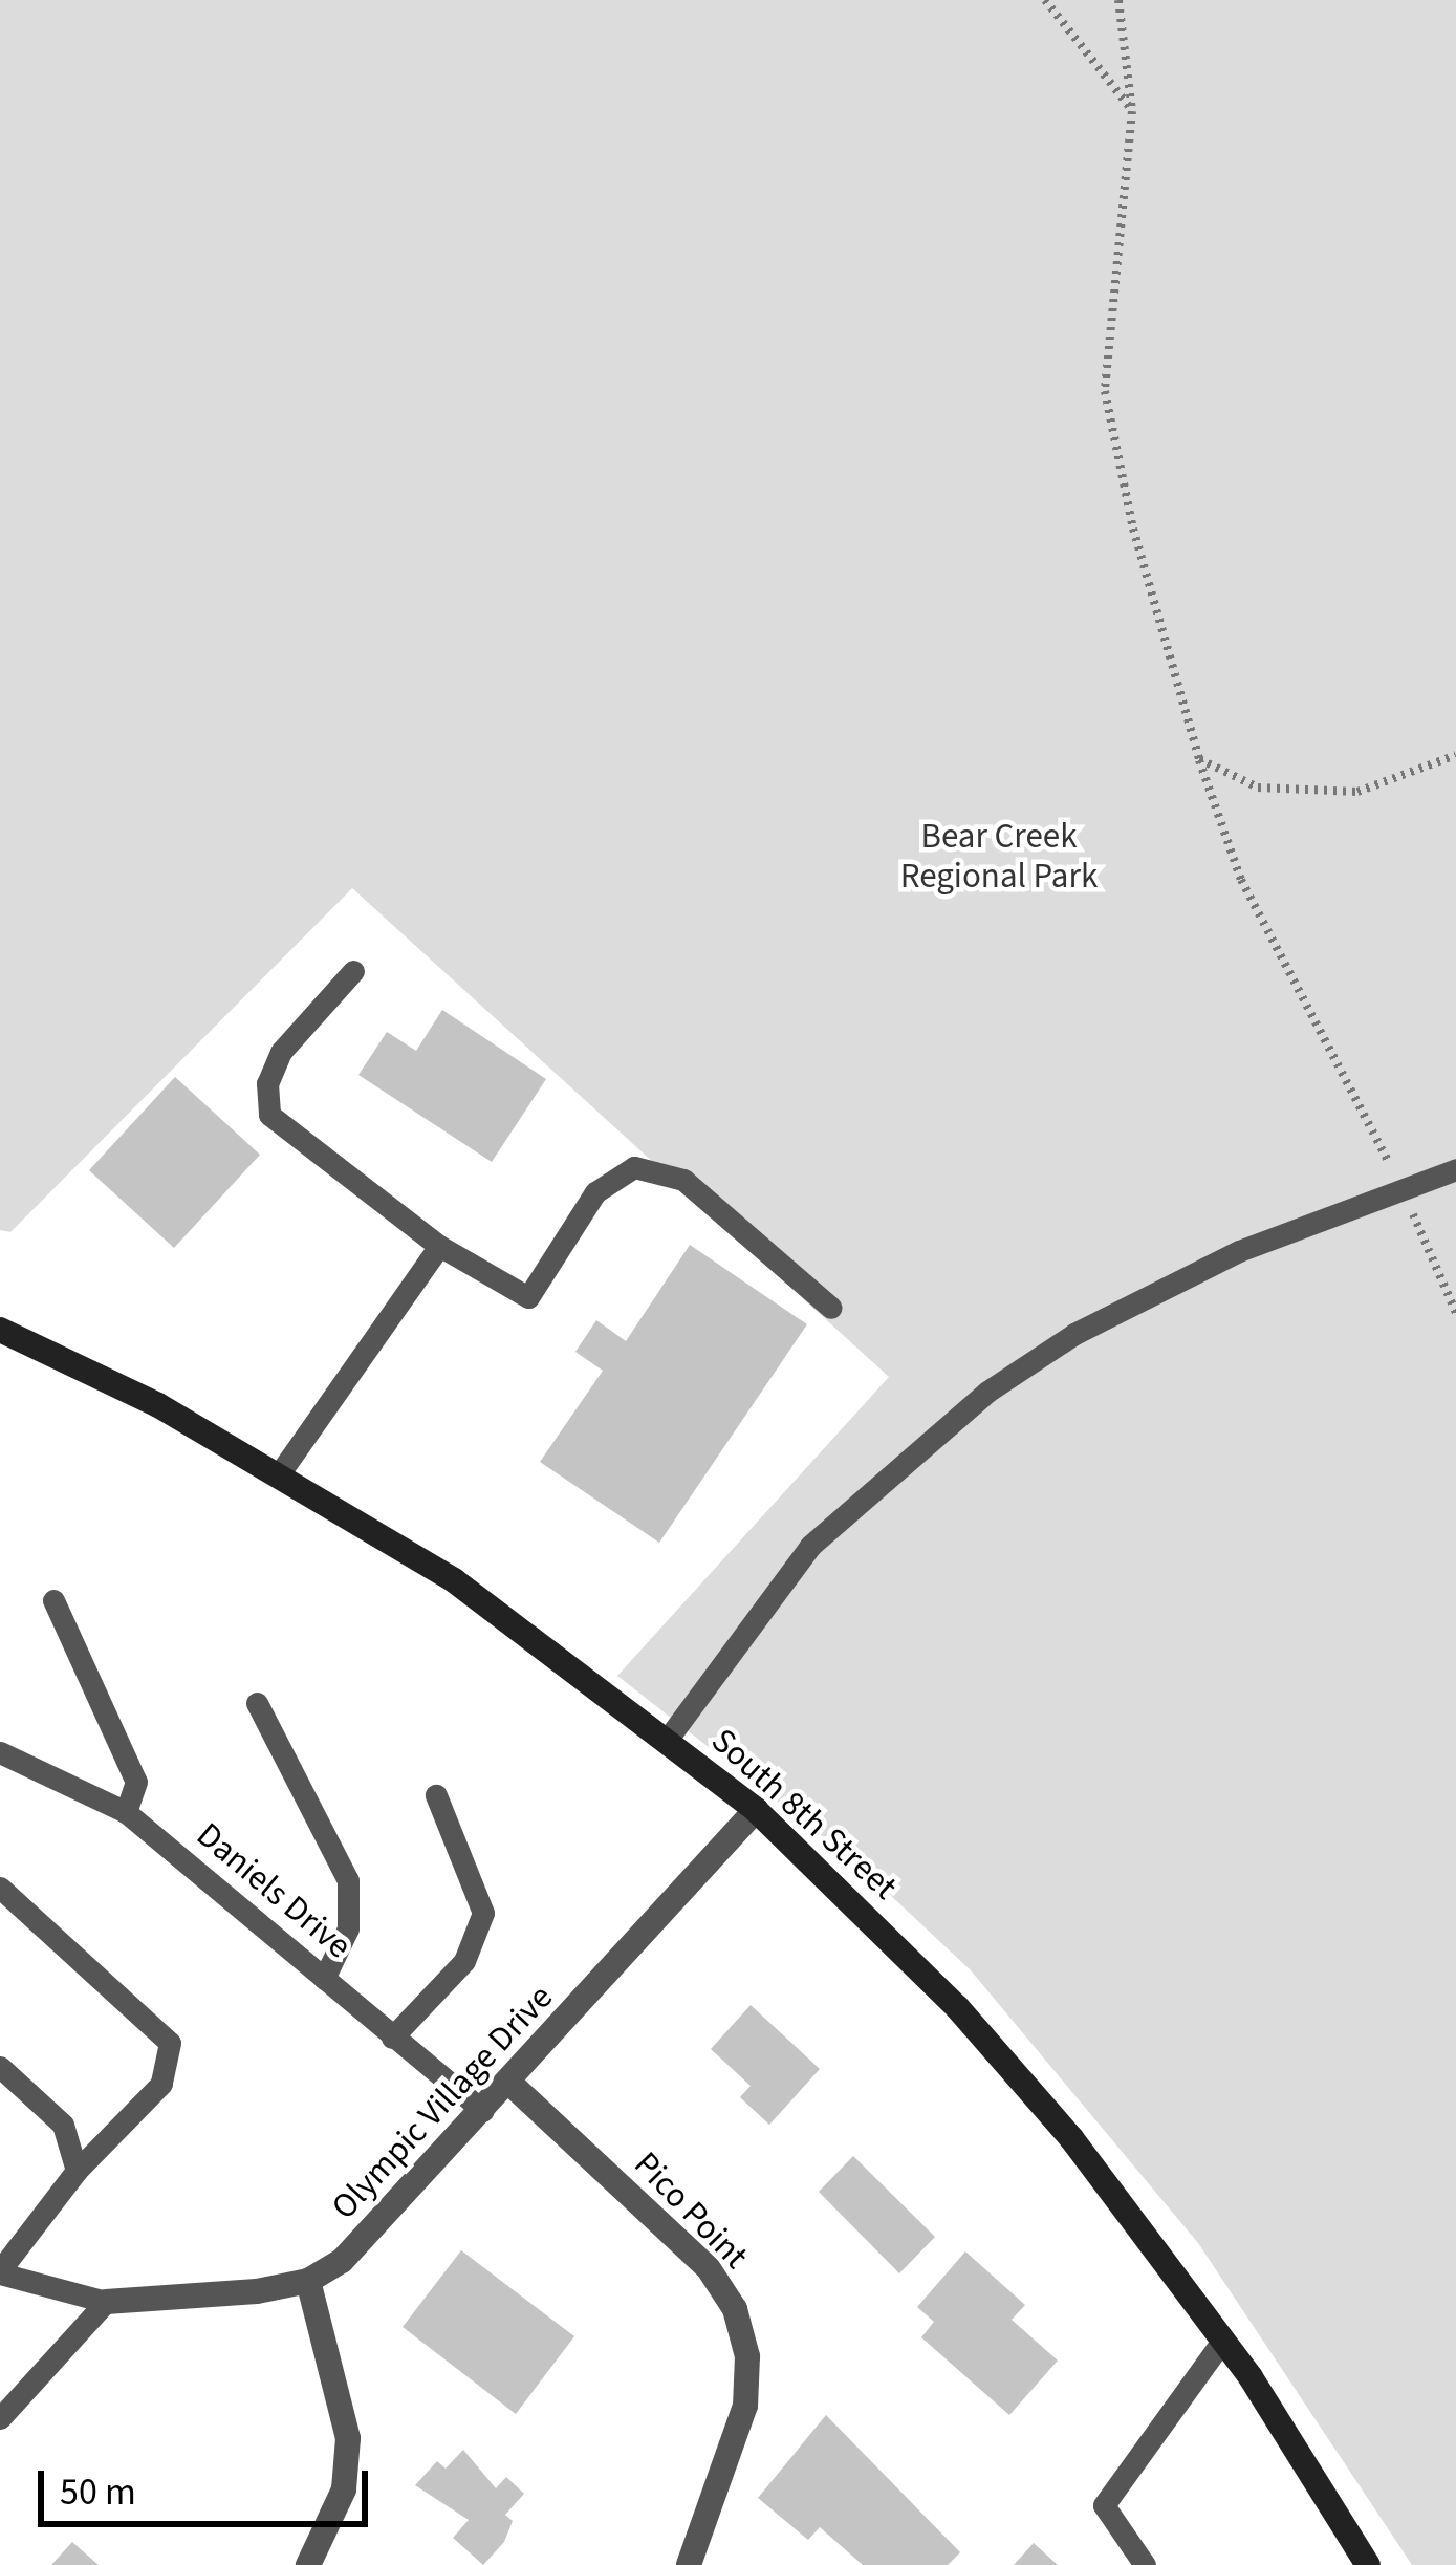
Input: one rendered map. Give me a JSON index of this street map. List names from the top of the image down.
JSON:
{
  "streets": {
    "main road": ["South 8th Street"],
    "street": ["Olympic Village Drive", "Pico Point"],
    "lane": ["Daniels Drive"]
  },
  "crossings": [
    ["South 8th Street", "Olympic Village Drive"],
    ["Daniels Drive", "Olympic Village Drive"],
    ["Olympic Village Drive", "Pico Point"]
  ],
  "parks": ["Bear Creek Regional Park"],
  "scale_bar": "50 m"
}
